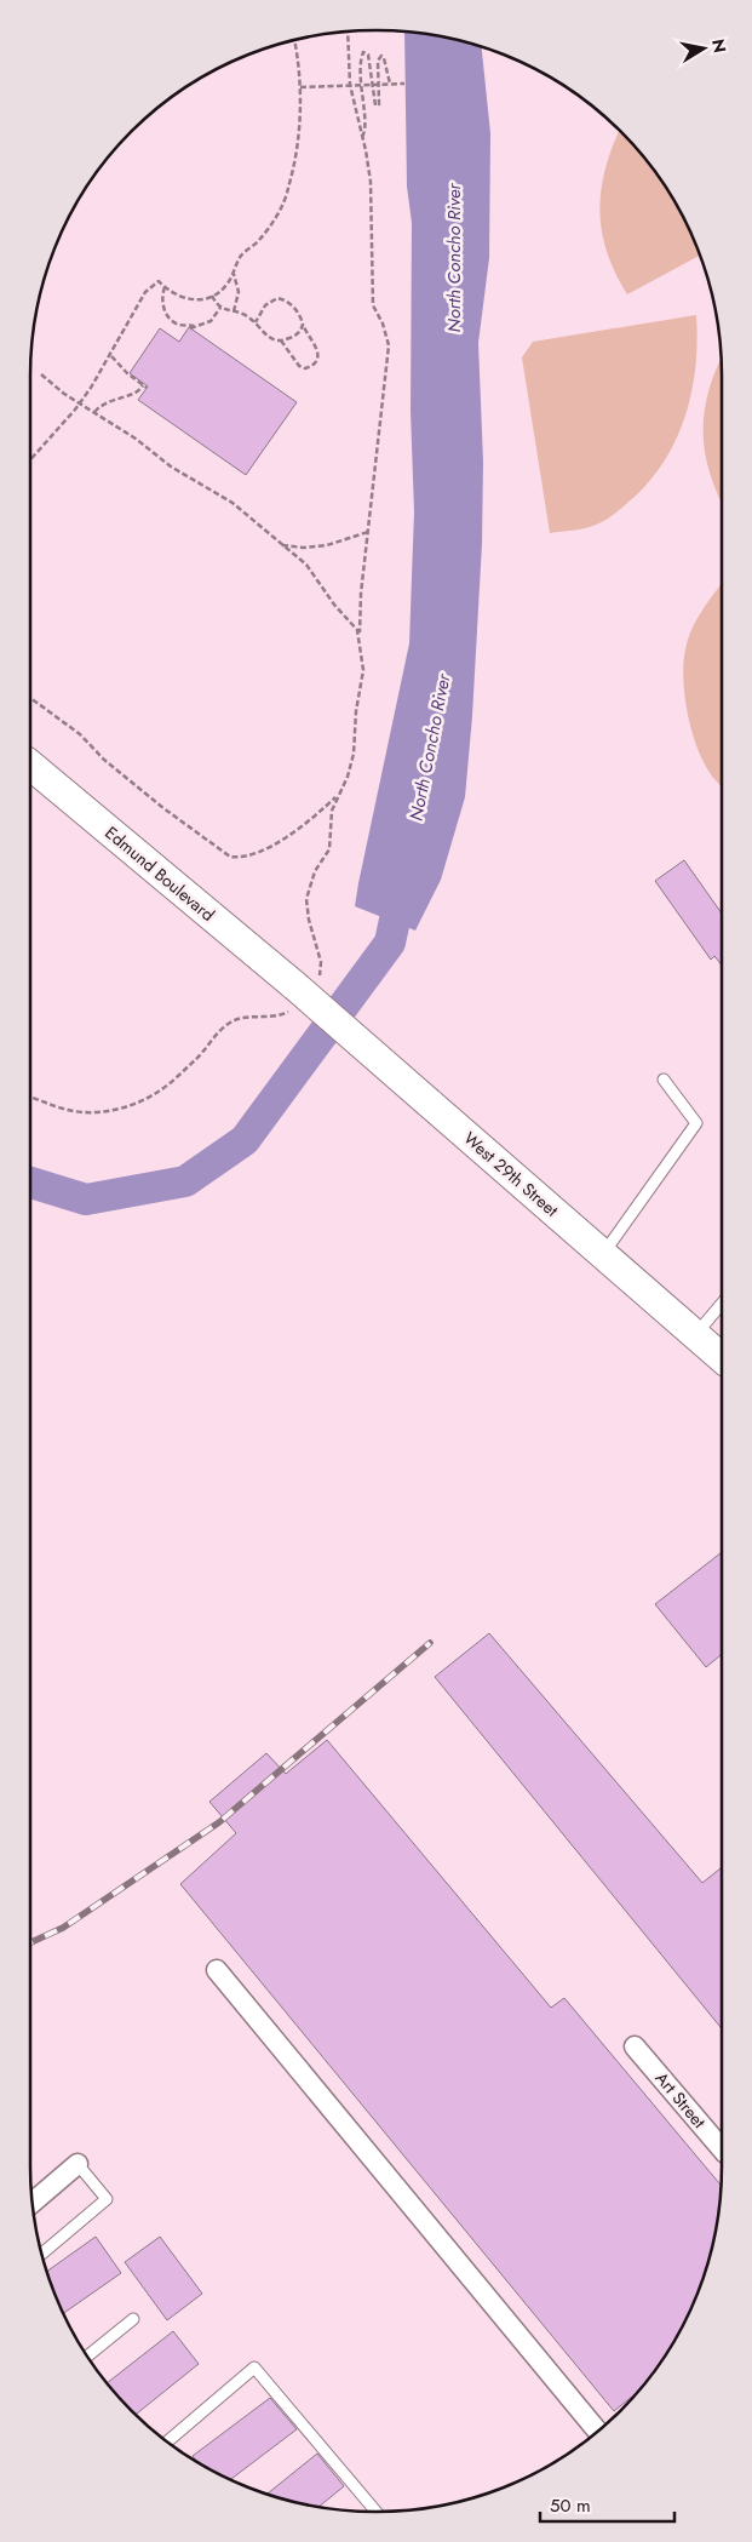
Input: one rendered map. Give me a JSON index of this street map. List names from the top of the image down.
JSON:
{
  "streets": {
    "main road": ["Edmund Boulevard", "West 29th Street"],
    "street": ["Art Street"]
  },
  "crossings": [
    ["Edmund Boulevard", "West 29th Street"]
  ],
  "water": ["North Concho River"],
  "scale_bar": "50 m",
  "north": "right"
}
